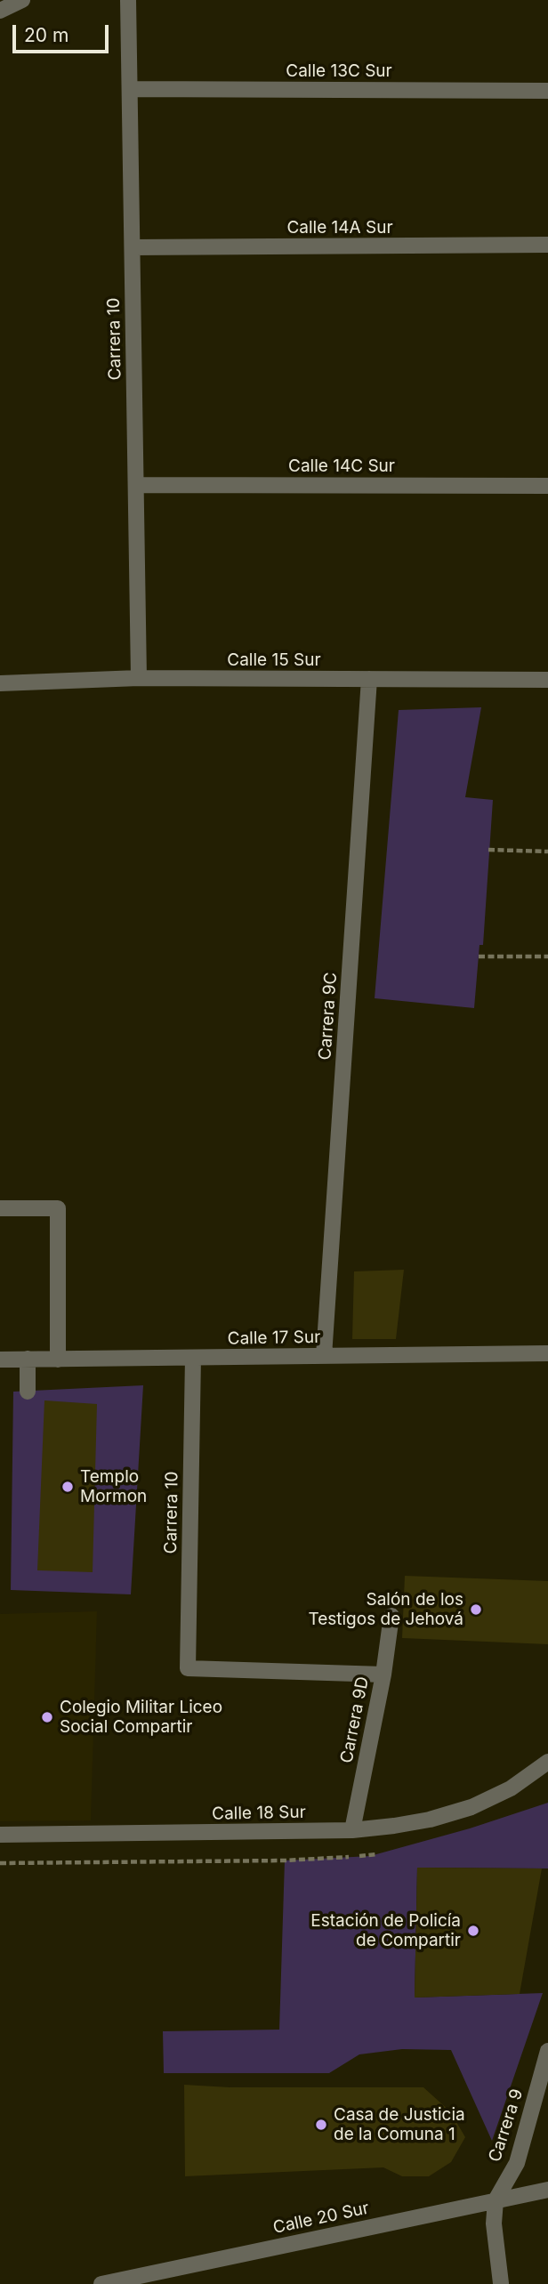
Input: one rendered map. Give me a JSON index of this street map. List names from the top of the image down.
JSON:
{
  "streets": {
    "street": [
      "Calle 13C Sur",
      "Calle 14A Sur",
      "Carrera 10",
      "Calle 14C Sur",
      "Calle 15 Sur",
      "Carrera 9C",
      "Calle 17 Sur",
      "Carrera 9D",
      "Calle 18 Sur",
      "Carrera 9",
      "Calle 20 Sur"
    ]
  },
  "crossings": [
    ["Calle 13C Sur", "Carrera 10"],
    ["Calle 14A Sur", "Carrera 10"],
    ["Carrera 10", "Calle 14C Sur"],
    ["Carrera 10", "Calle 15 Sur"],
    ["Carrera 10", "Calle 17 Sur"],
    ["Carrera 10", "Carrera 9D"],
    ["Calle 15 Sur", "Carrera 9C"],
    ["Carrera 9C", "Calle 17 Sur"],
    ["Carrera 9D", "Calle 18 Sur"],
    ["Carrera 9", "Calle 20 Sur"]
  ],
  "places": [
    "Templo Mormon",
    "Salón de los Testigos de Jehová",
    "Colegio Militar Liceo Social Compartir",
    "Estación de Policía de Compartir",
    "Casa de Justicia de la Comuna 1"
  ],
  "scale_bar": "20 m"
}
